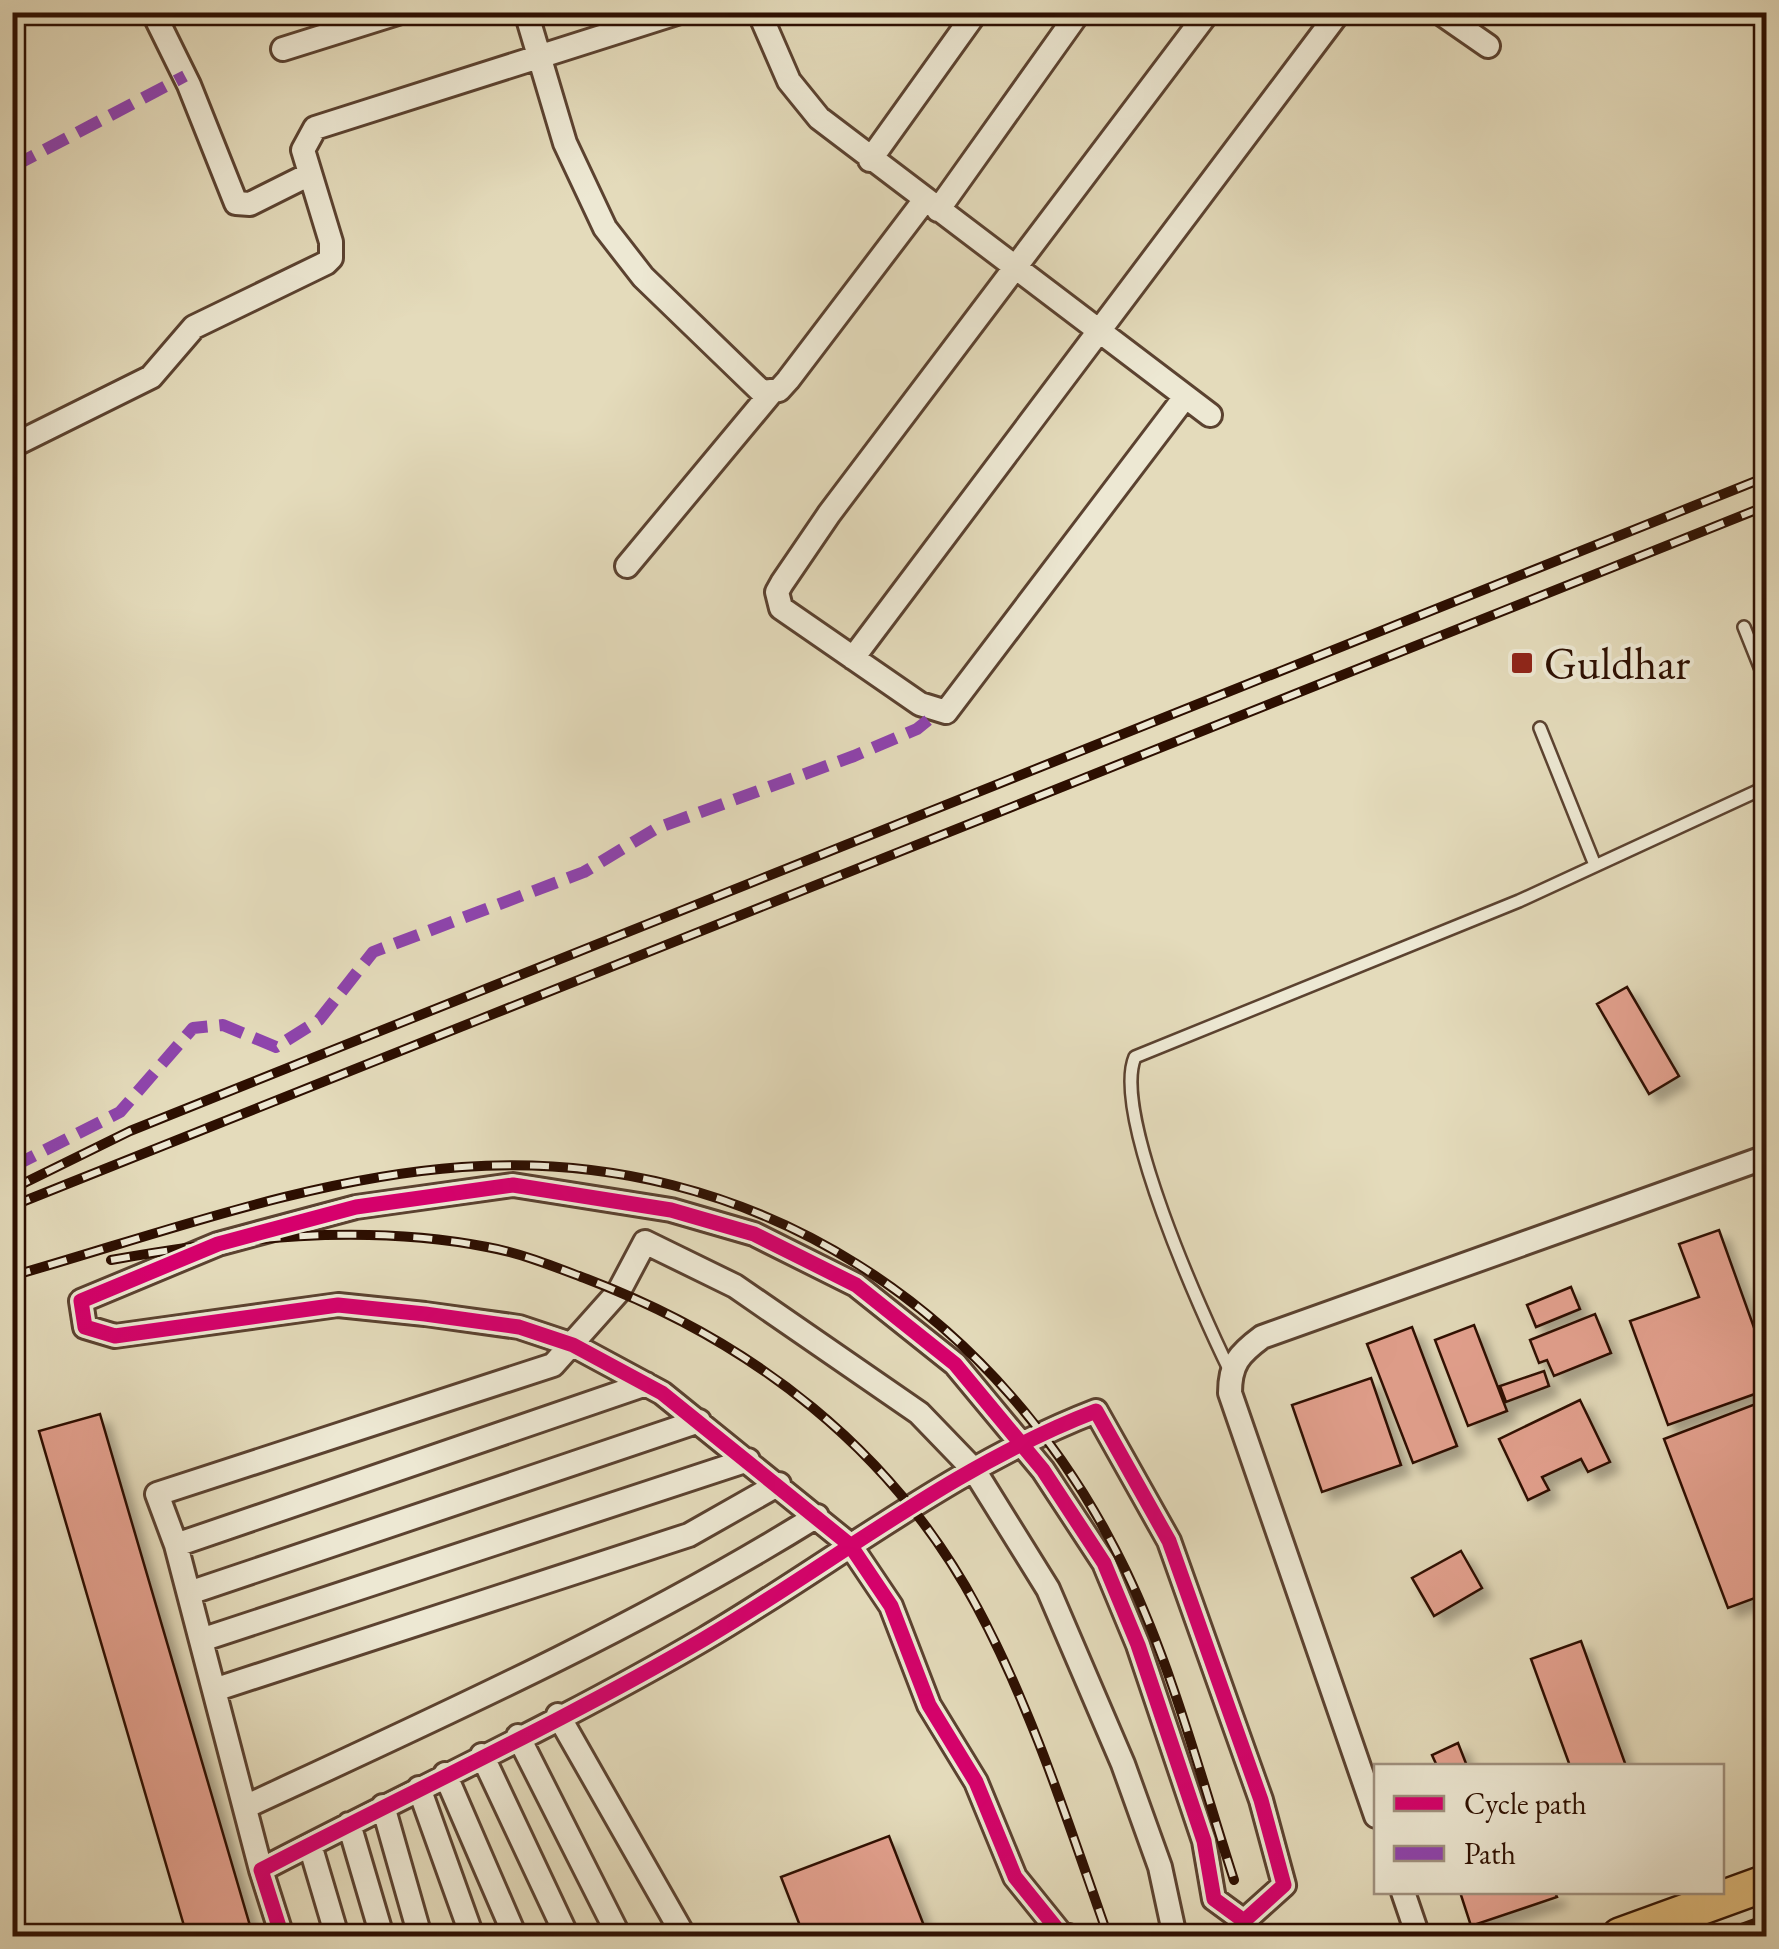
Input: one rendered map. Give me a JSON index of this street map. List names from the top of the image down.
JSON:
{
  "places": {
    "transit": ["Guldhar"]
  },
  "legend": ["Cycle path", "Path"]
}
